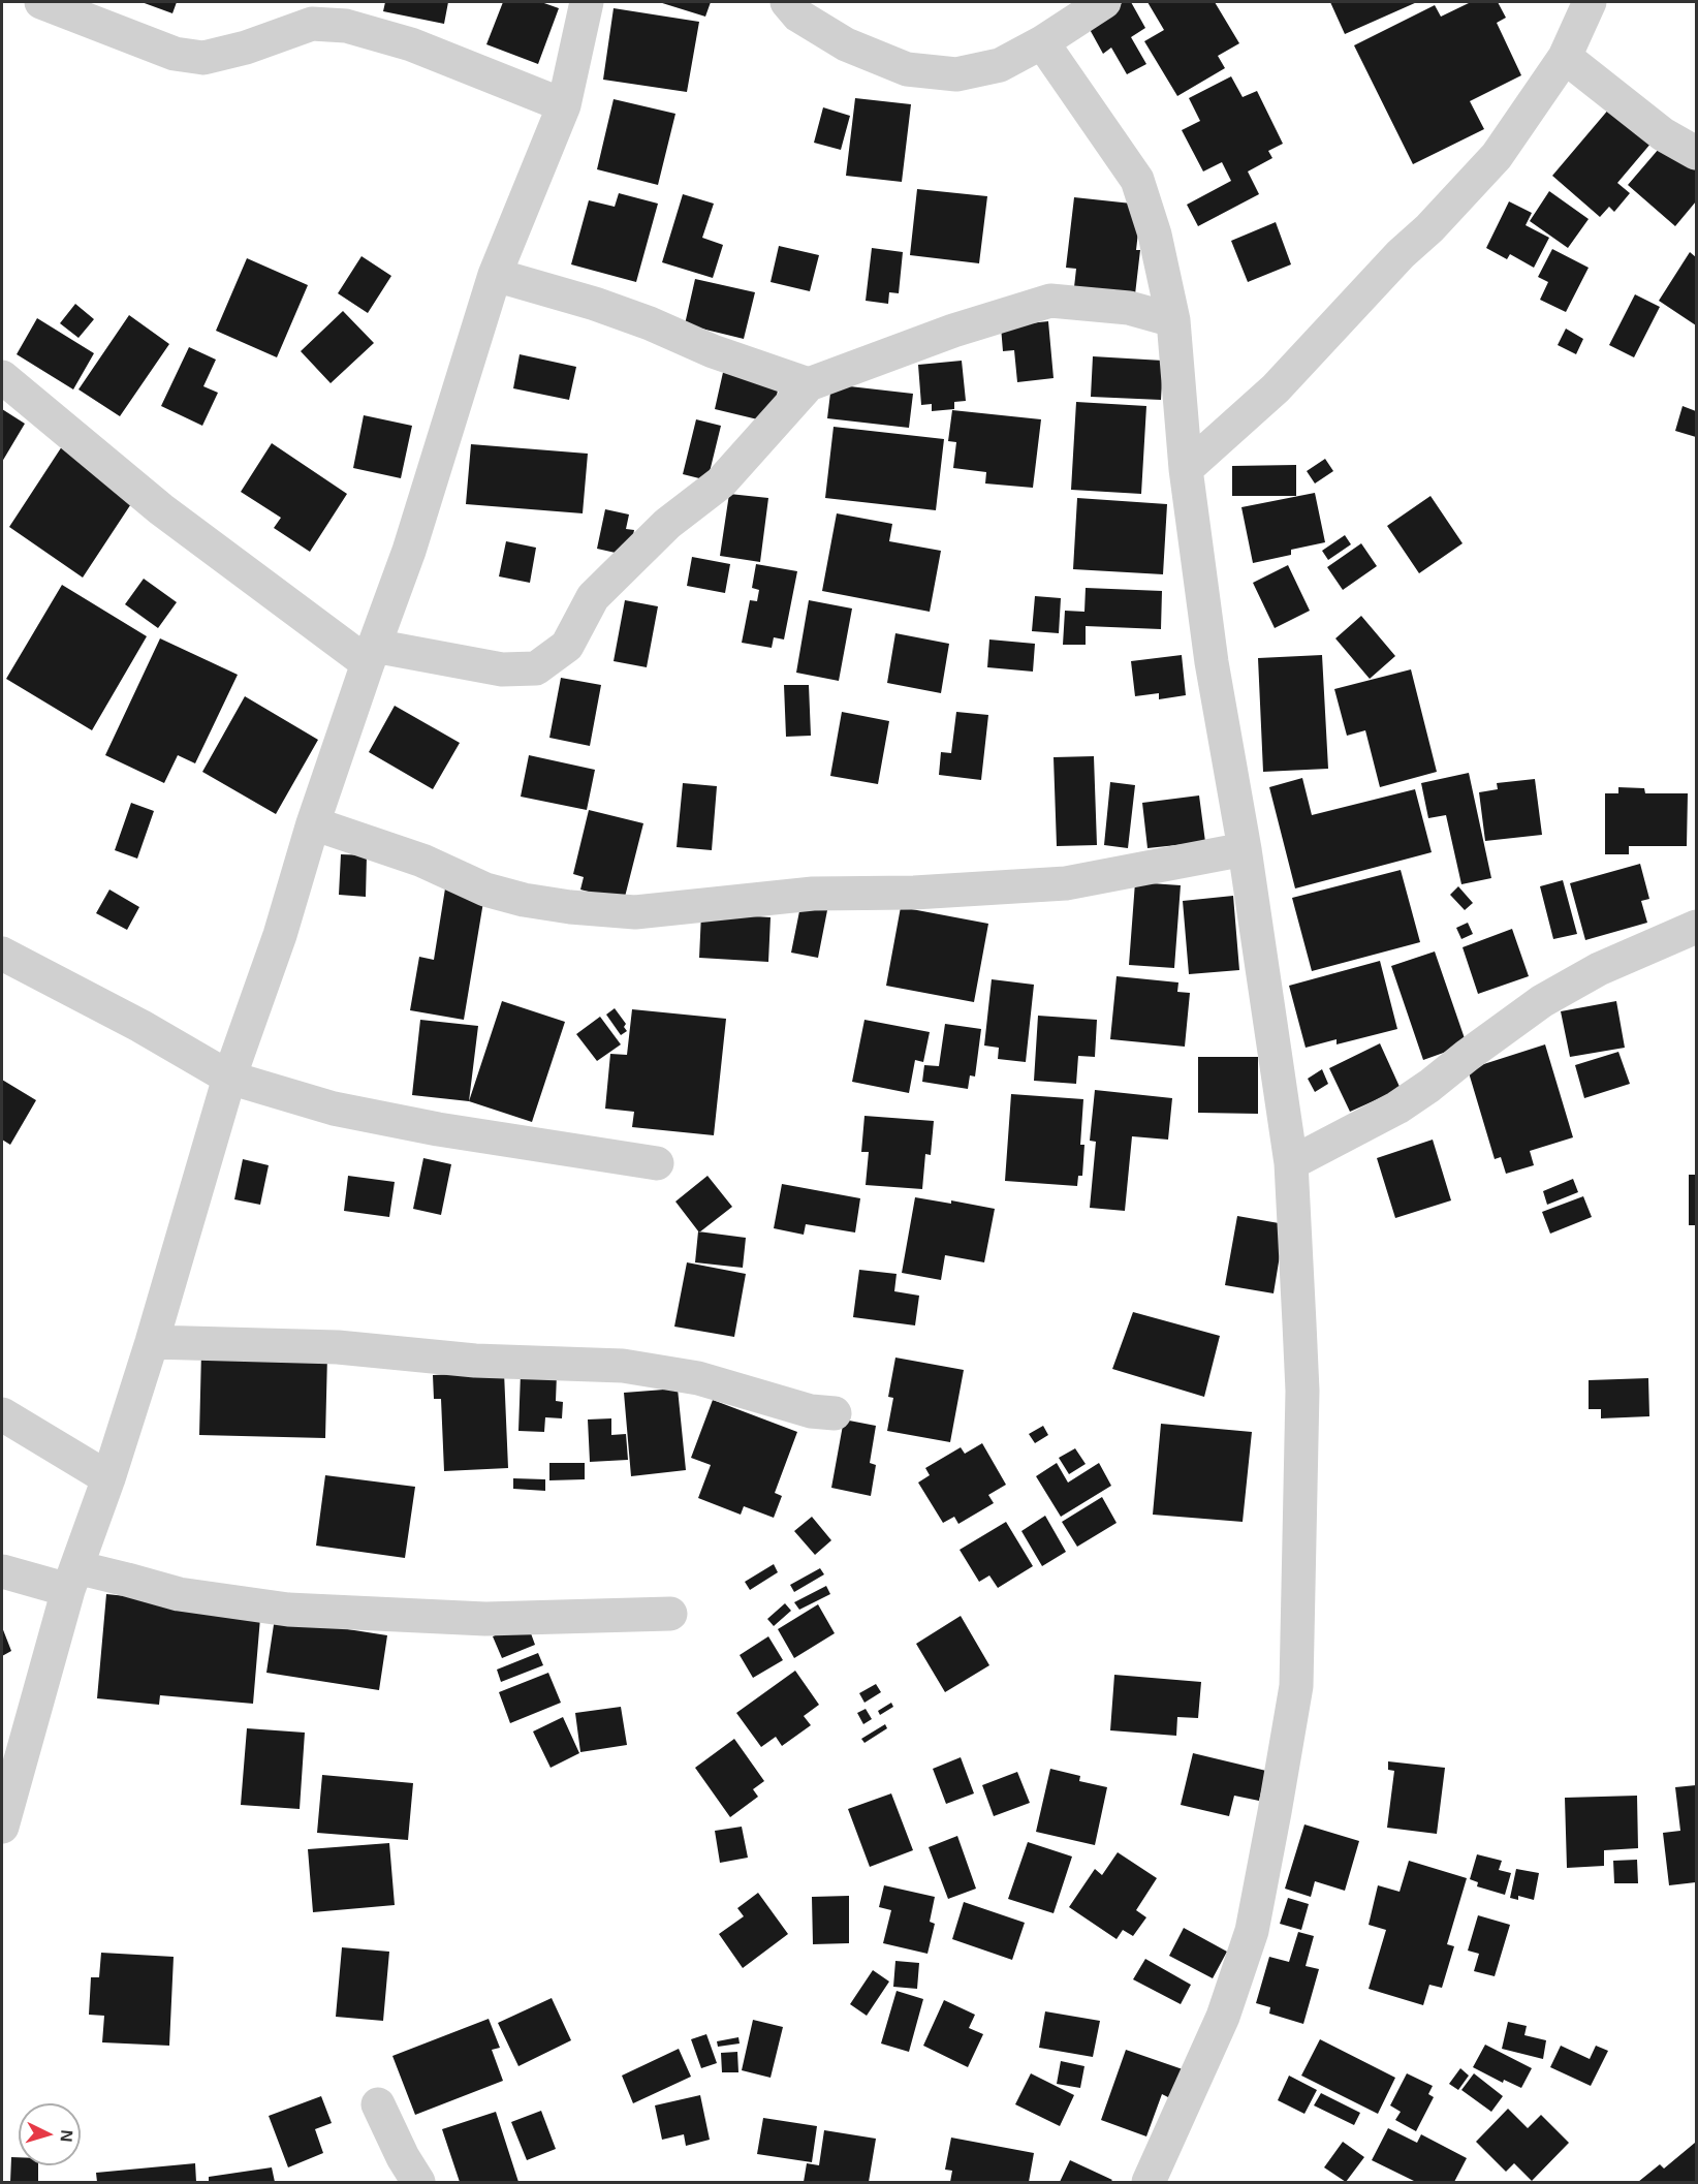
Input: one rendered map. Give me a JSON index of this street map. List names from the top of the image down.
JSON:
{
  "north": "right"
}
